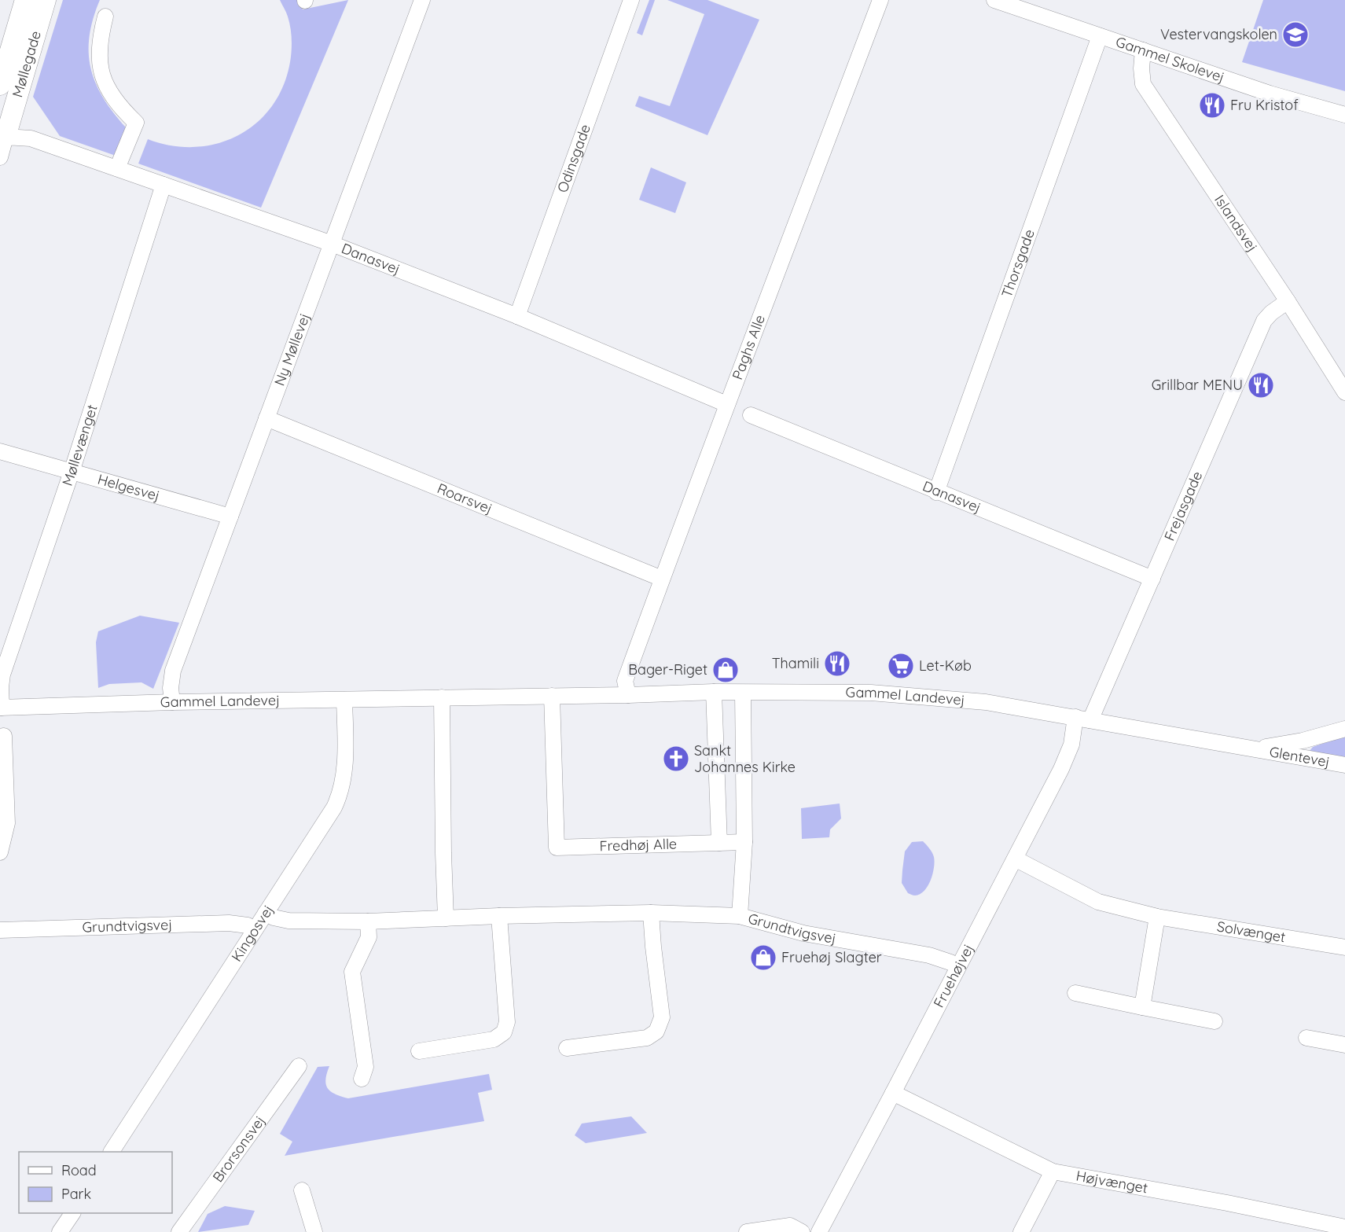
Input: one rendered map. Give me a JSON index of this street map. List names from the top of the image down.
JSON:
{
  "streets": {
    "main road": ["Møllegade"],
    "street": [
      "Gammel Skolevej",
      "Odinsgade",
      "Islandsvej",
      "Danasvej",
      "Thorsgade",
      "Paghs Alle",
      "Ny Møllevej",
      "Møllevænget",
      "Helgesvej",
      "Roarsvej",
      "Frejasgade",
      "Gammel Landevej",
      "Glentevej",
      "Fredhøj Alle",
      "Grundtvigsvej",
      "Solvænget",
      "Kingosvej",
      "Fruehøjvej",
      "Brorsonsvej",
      "Højvænget"
    ]
  },
  "crossings": [
    ["Gammel Skolevej", "Islandsvej"],
    ["Gammel Skolevej", "Thorsgade"],
    ["Møllegade", "Danasvej"],
    ["Odinsgade", "Danasvej"],
    ["Islandsvej", "Frejasgade"],
    ["Danasvej", "Thorsgade"],
    ["Danasvej", "Paghs Alle"],
    ["Danasvej", "Ny Møllevej"],
    ["Danasvej", "Møllevænget"],
    ["Danasvej", "Frejasgade"],
    ["Paghs Alle", "Roarsvej"],
    ["Paghs Alle", "Gammel Landevej"],
    ["Ny Møllevej", "Helgesvej"],
    ["Ny Møllevej", "Roarsvej"],
    ["Ny Møllevej", "Gammel Landevej"],
    ["Møllevænget", "Helgesvej"],
    ["Møllevænget", "Gammel Landevej"],
    ["Frejasgade", "Gammel Landevej"],
    ["Frejasgade", "Fruehøjvej"],
    ["Gammel Landevej", "Glentevej"],
    ["Gammel Landevej", "Fredhøj Alle"],
    ["Gammel Landevej", "Kingosvej"],
    ["Gammel Landevej", "Fruehøjvej"],
    ["Grundtvigsvej", "Kingosvej"],
    ["Grundtvigsvej", "Fruehøjvej"],
    ["Solvænget", "Fruehøjvej"],
    ["Fruehøjvej", "Højvænget"]
  ],
  "places": {
    "school or university": ["Vestervangskolen"],
    "restaurant": ["Fru Kristof", "Grillbar MENU", "Thamili"],
    "supermarket": ["Let-Køb"],
    "shop": ["Bager-Riget", "Fruehøj Slagter"],
    "church": ["Sankt Johannes Kirke"]
  },
  "legend": ["Road", "Park"]
}
